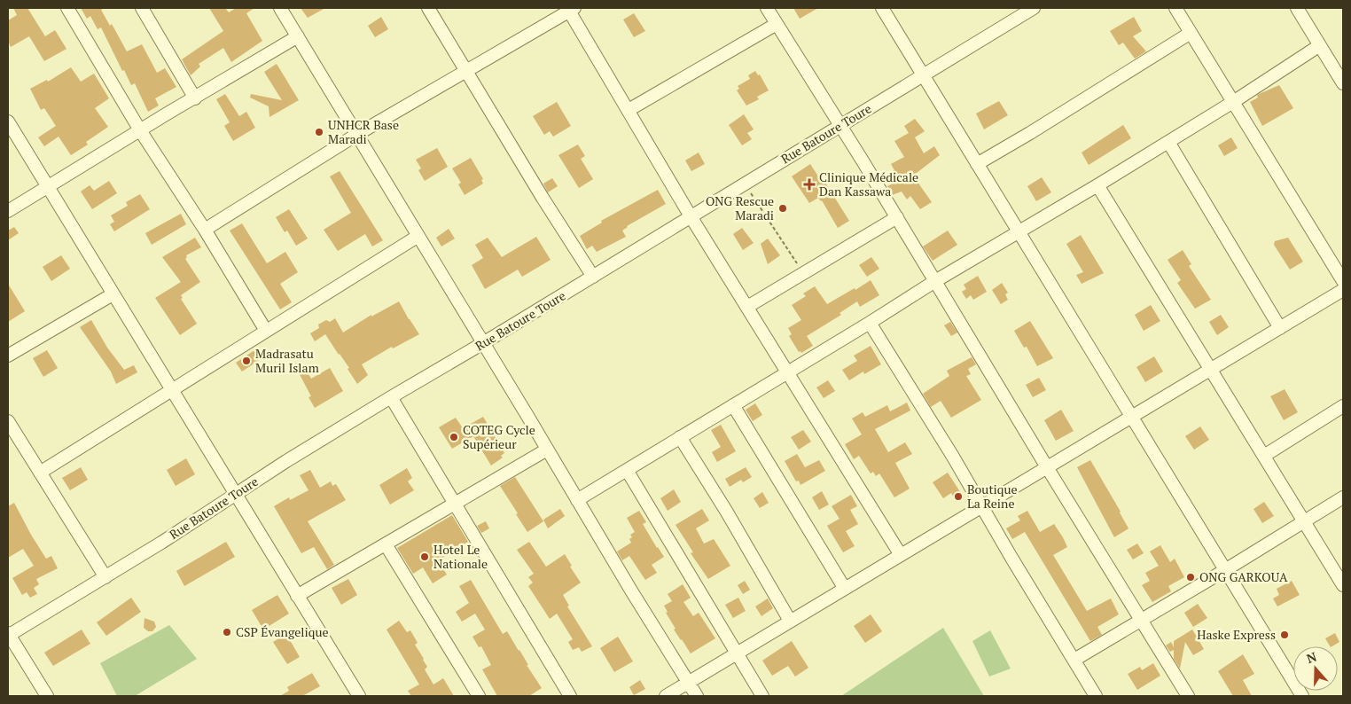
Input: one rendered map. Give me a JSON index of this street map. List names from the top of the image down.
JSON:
{
  "streets": {
    "street": ["Rue Batoure Toure"]
  },
  "places": {
    "other": [
      "UNHCR Base Maradi",
      "ONG Rescue Maradi",
      "Madrasatu Muril Islam",
      "COTEG Cycle Supérieur",
      "Boutique La Reine",
      "Hotel Le Nationale",
      "ONG GARKOUA",
      "CSP Évangelique",
      "Haske Express"
    ],
    "health": ["Clinique Médicale Dan Kassawa"]
  },
  "north": "top"
}
